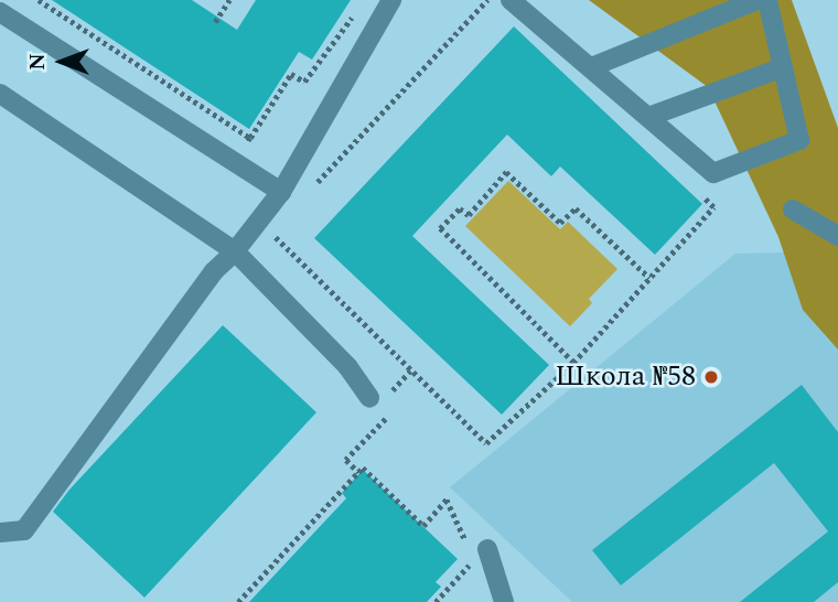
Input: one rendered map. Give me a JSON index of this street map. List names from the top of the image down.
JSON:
{
  "places": ["Школа №58"],
  "north": "left"
}
